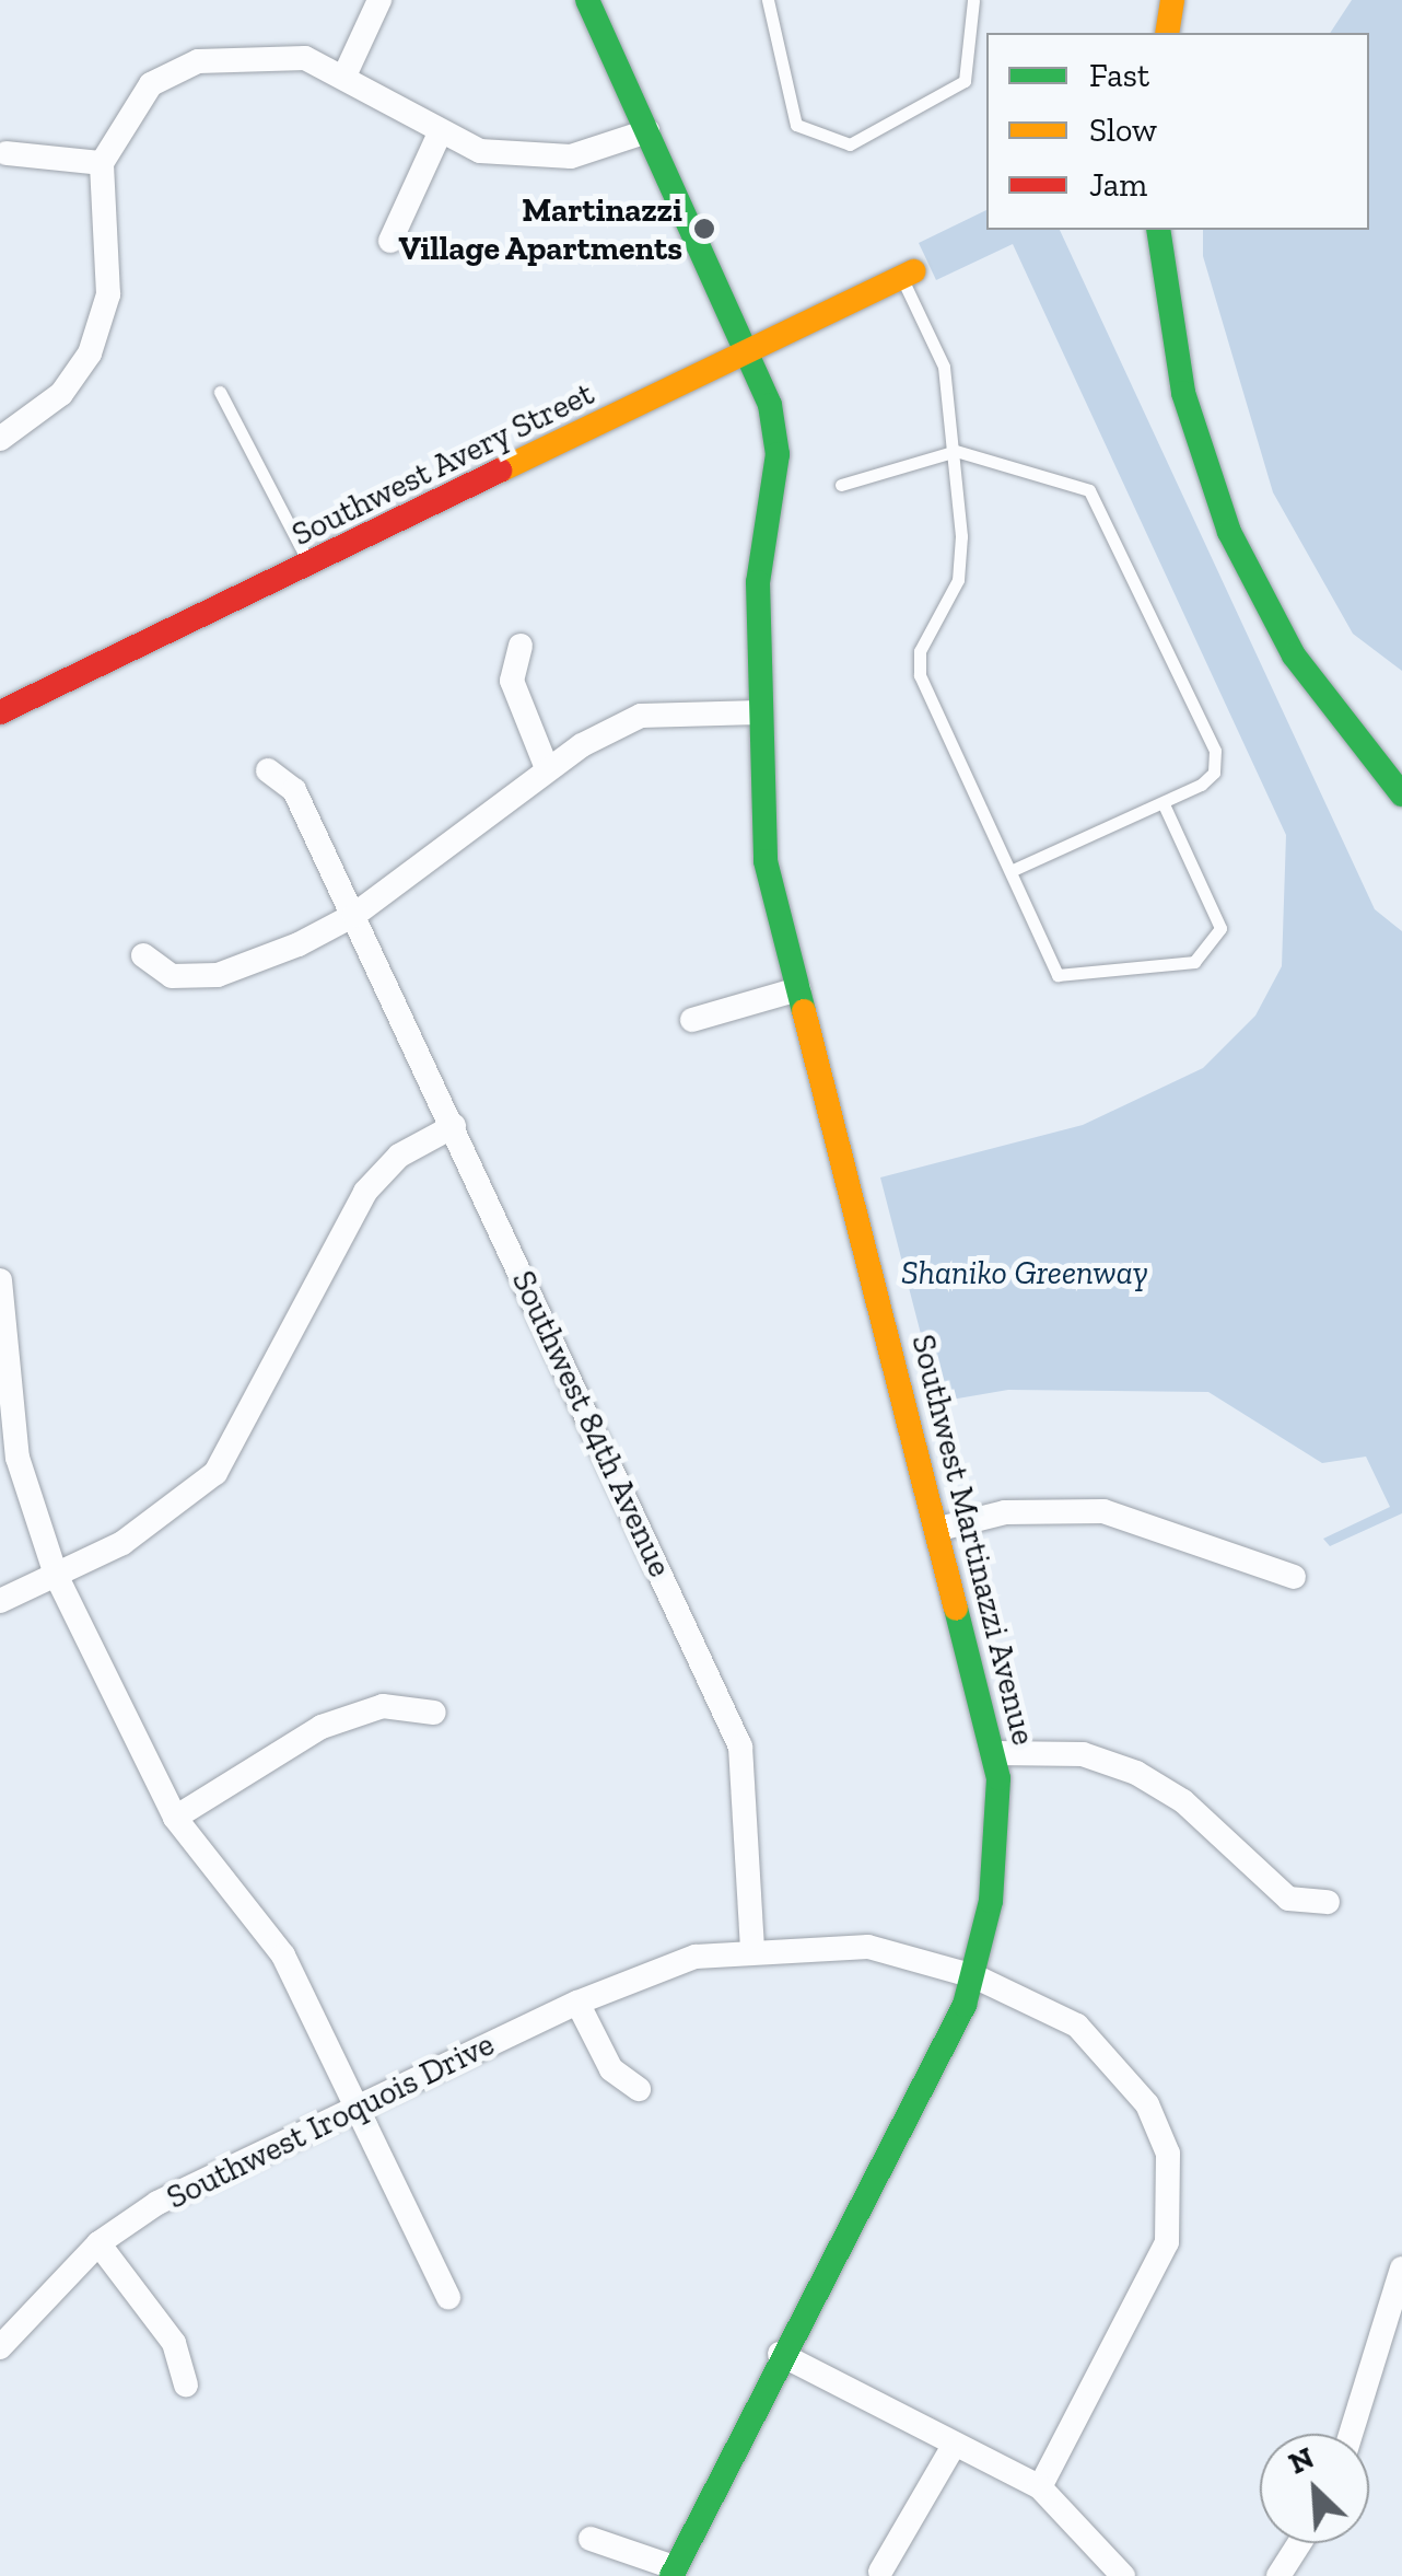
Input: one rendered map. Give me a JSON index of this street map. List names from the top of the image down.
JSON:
{
  "streets": {
    "main road": ["Southwest Avery Street", "Southwest Martinazzi Avenue"],
    "street": ["Southwest 84th Avenue", "Southwest Iroquois Drive"]
  },
  "crossings": [
    ["Southwest Avery Street", "Southwest Martinazzi Avenue"],
    ["Southwest 84th Avenue", "Southwest Iroquois Drive"],
    ["Southwest Martinazzi Avenue", "Southwest Iroquois Drive"]
  ],
  "parks": ["Shaniko Greenway"],
  "places": ["Martinazzi Village Apartments"],
  "legend": ["Fast", "Slow", "Jam"],
  "north": "top left"
}
